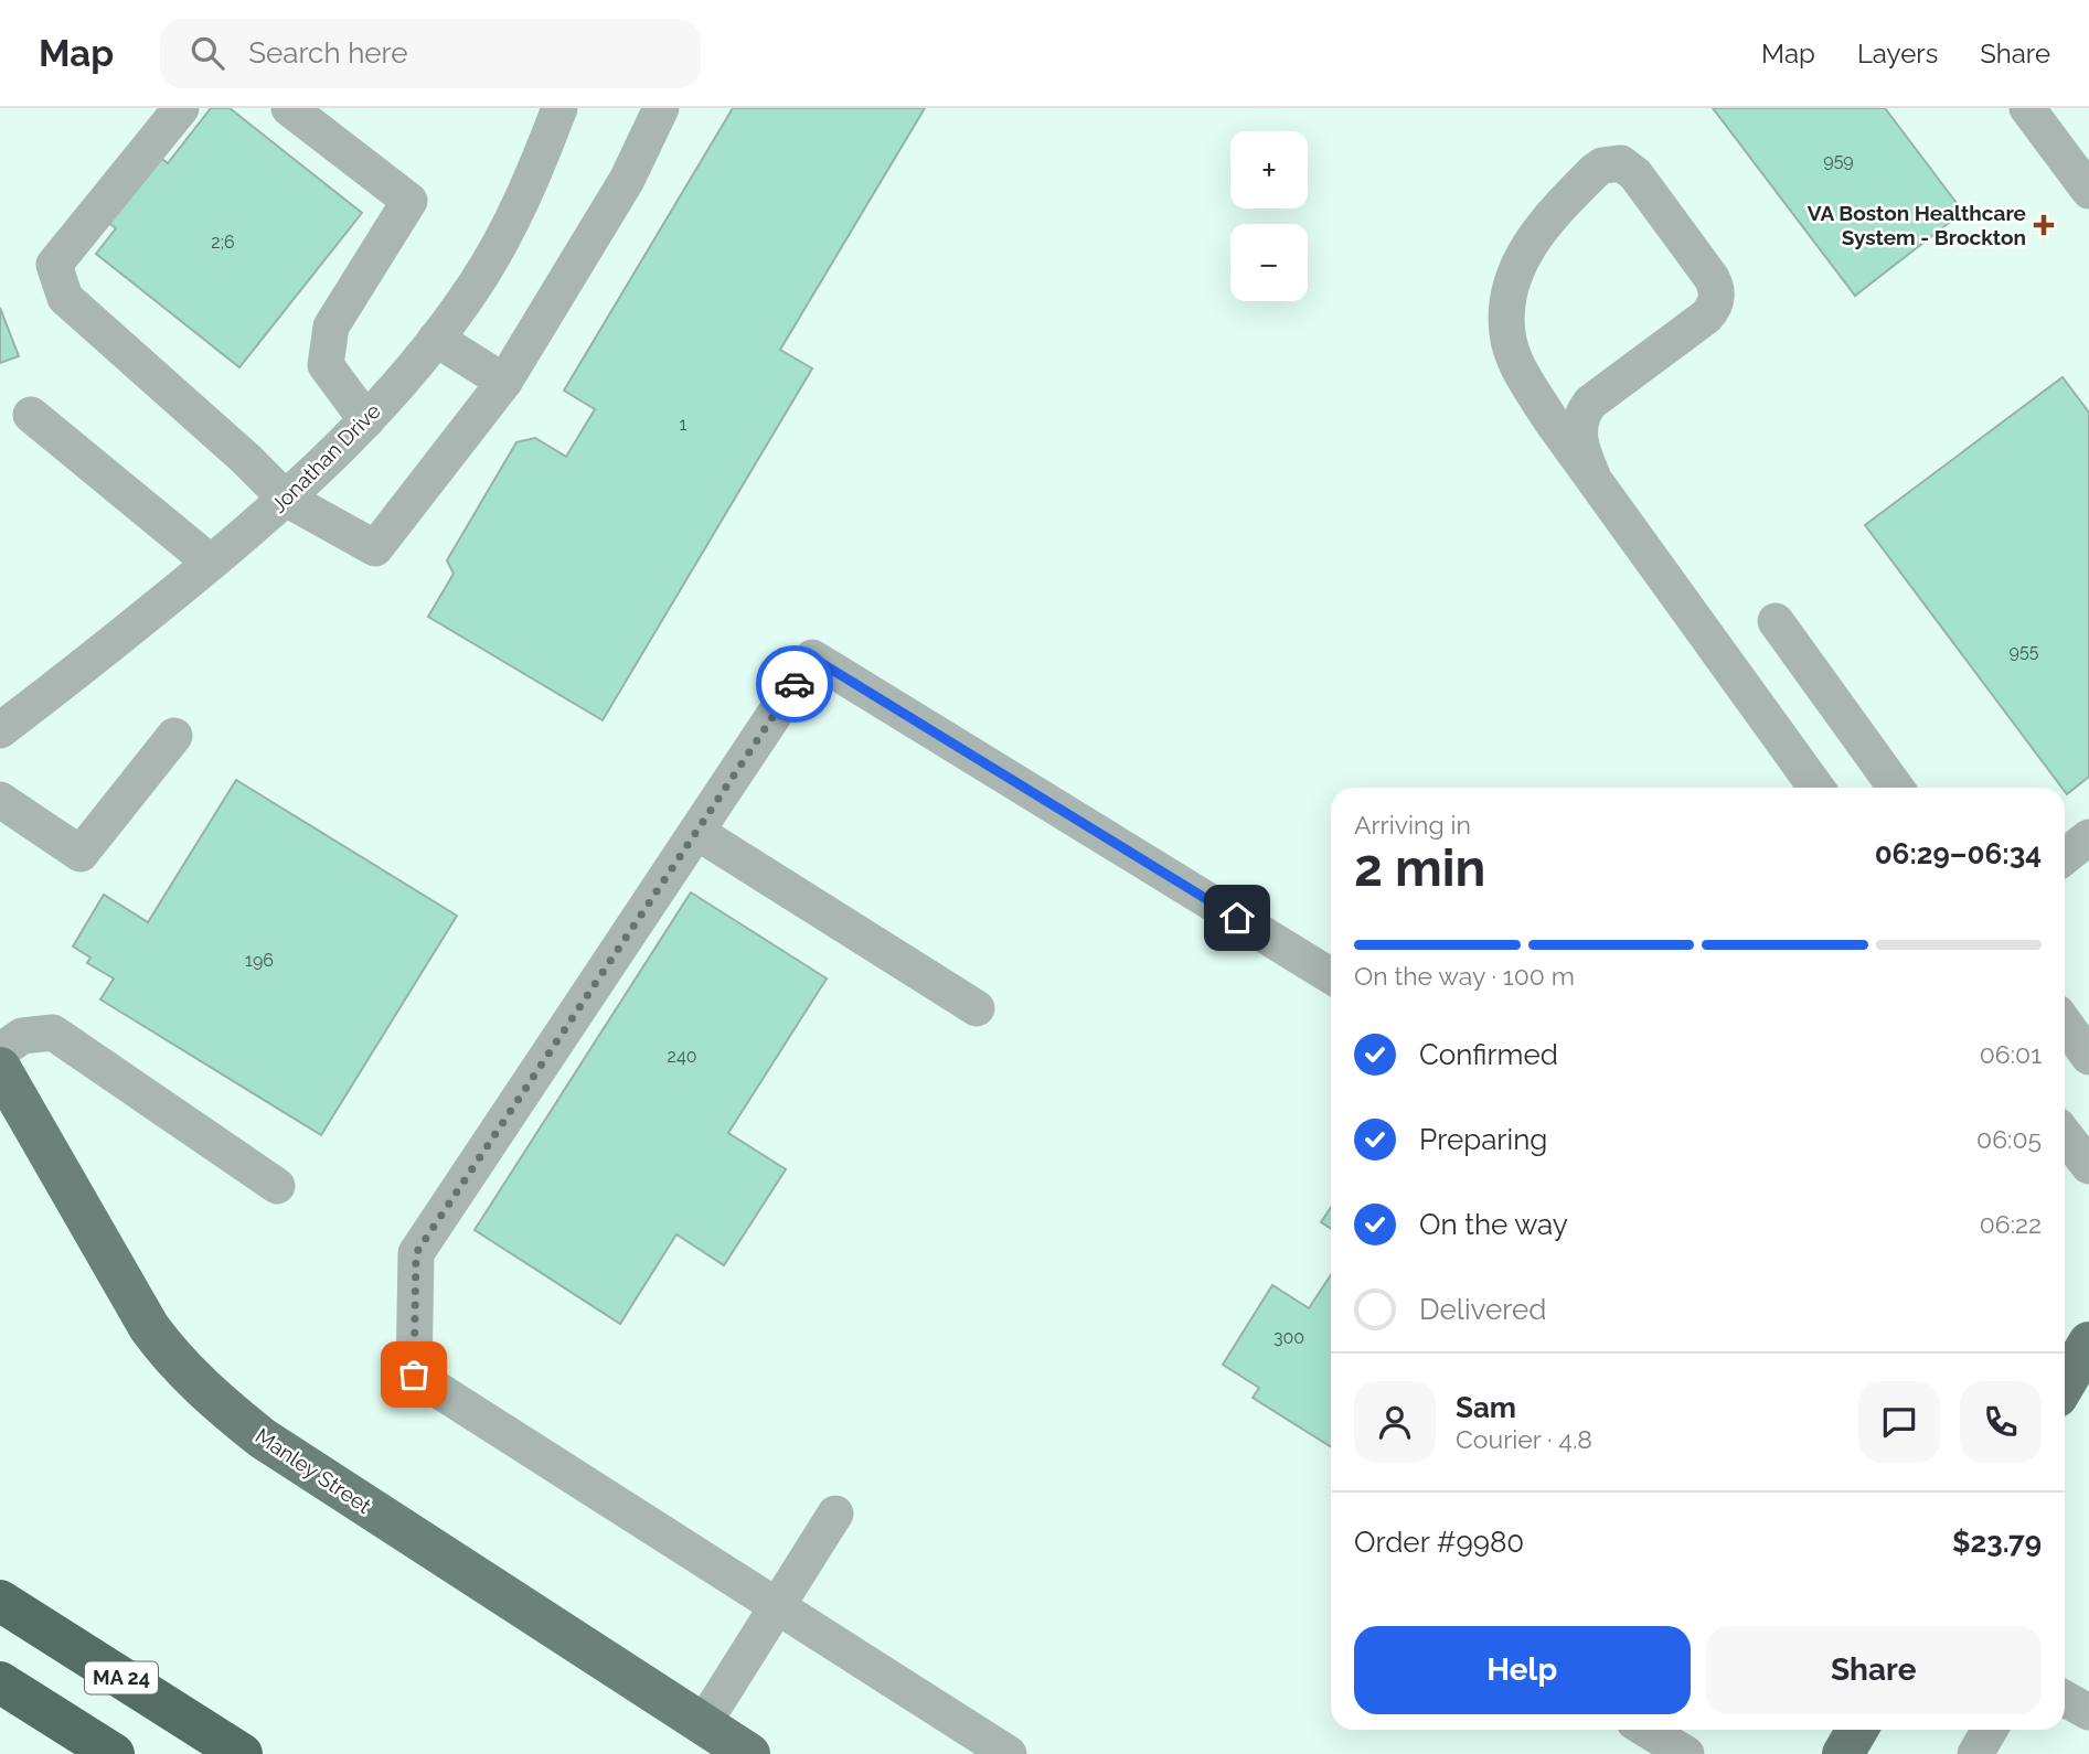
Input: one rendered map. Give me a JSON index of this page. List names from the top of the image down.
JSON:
{
  "streets": {
    "highway": ["MA 24"],
    "main road": ["Manley Street"],
    "street": ["Jonathan Drive"]
  },
  "places": {
    "health": ["VA Boston Healthcare System - Brockton"]
  },
  "house_numbers": [
    "959",
    "2;6",
    "1",
    "955",
    "196",
    "240",
    "300"
  ],
  "page": {
    "header": "Map",
    "search": "Search here",
    "nav": ["Map", "Layers", "Share"],
    "map_buttons": ["+", "−"],
    "heading": ["2 min", "Arriving in", "06:29–06:34"],
    "panel": [
      "Sam",
      "Courier · 4.8",
      "Order #9980",
      "$23.79"
    ],
    "bar": "On the way · 100 m",
    "list": [
      ["Confirmed", "06:01"],
      ["Preparing", "06:05"],
      ["On the way", "06:22"],
      "Delivered"
    ],
    "buttons": ["Help", "Share"]
  }
}
